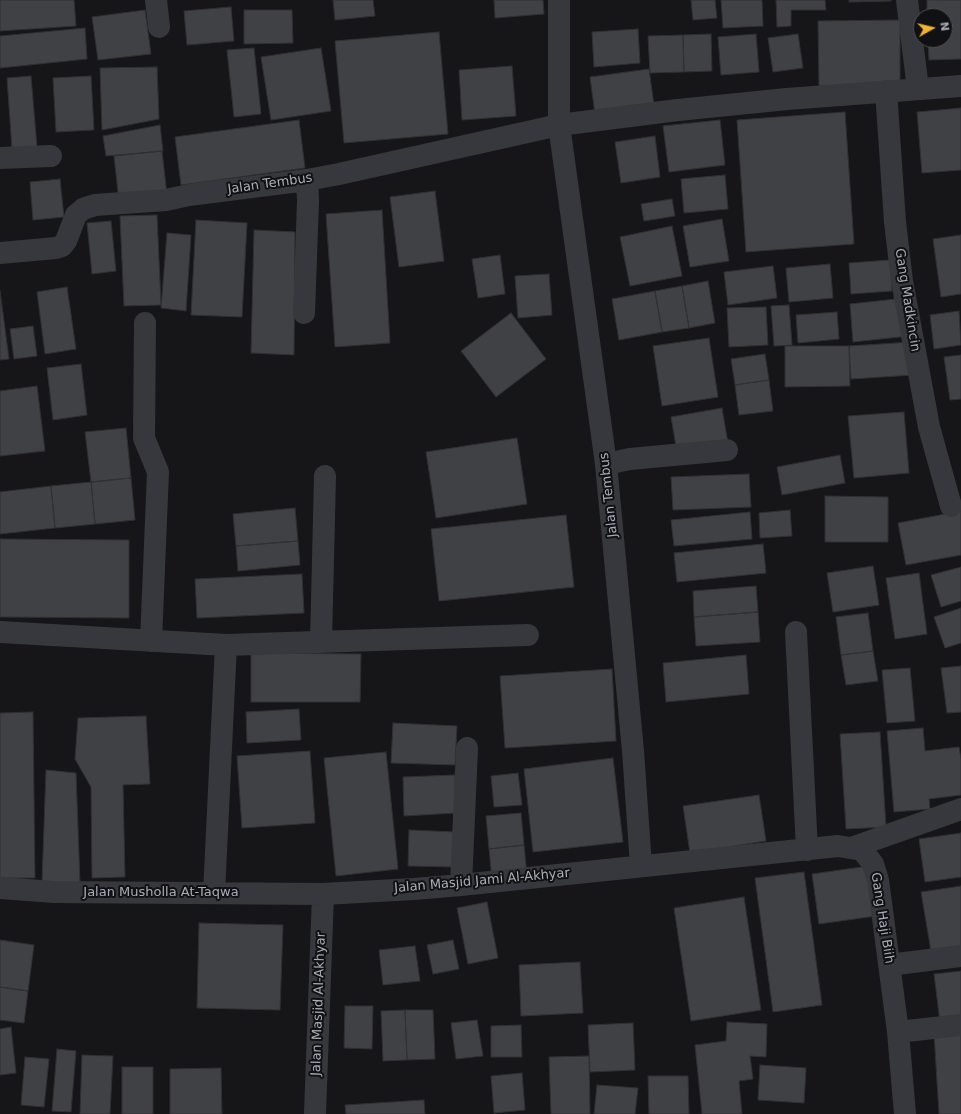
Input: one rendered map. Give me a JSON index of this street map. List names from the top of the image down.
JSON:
{
  "streets": {
    "street": [
      "Jalan Tembus",
      "Gang Madkincin",
      "Jalan Masjid Jami Al-Akhyar",
      "Jalan Musholla At-Taqwa",
      "Gang Haji Biih",
      "Jalan Masjid Al-Akhyar"
    ]
  },
  "crossings": [
    ["Jalan Tembus", "Jalan Masjid Jami Al-Akhyar"],
    ["Jalan Tembus", "Gang Haji Biih"],
    ["Jalan Masjid Jami Al-Akhyar", "Jalan Musholla At-Taqwa"],
    ["Jalan Masjid Jami Al-Akhyar", "Gang Haji Biih"],
    ["Jalan Masjid Jami Al-Akhyar", "Jalan Masjid Al-Akhyar"],
    ["Jalan Musholla At-Taqwa", "Jalan Masjid Al-Akhyar"]
  ],
  "north": "right"
}
